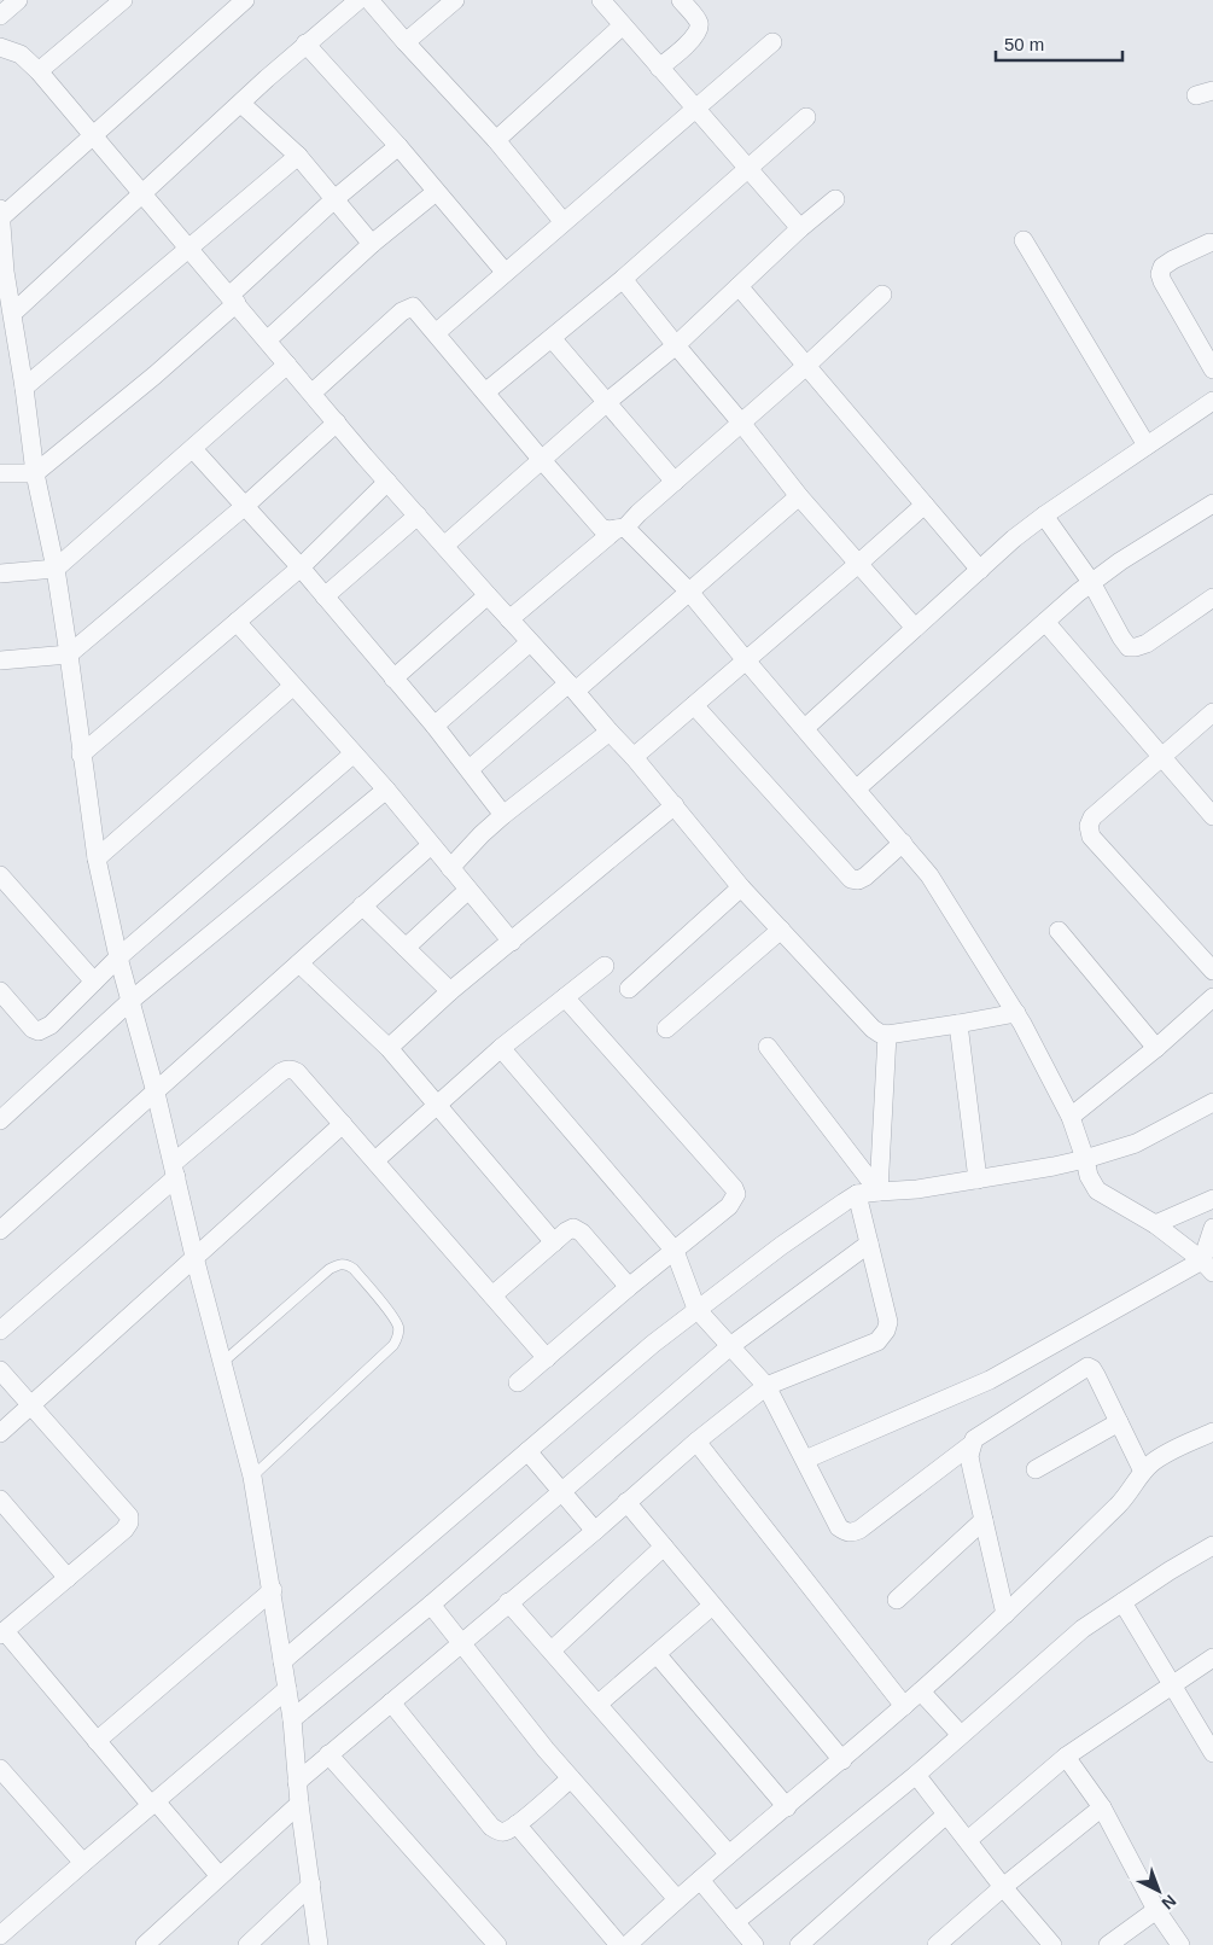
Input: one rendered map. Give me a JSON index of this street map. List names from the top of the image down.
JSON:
{
  "scale_bar": "50 m",
  "north": "bottom right"
}
